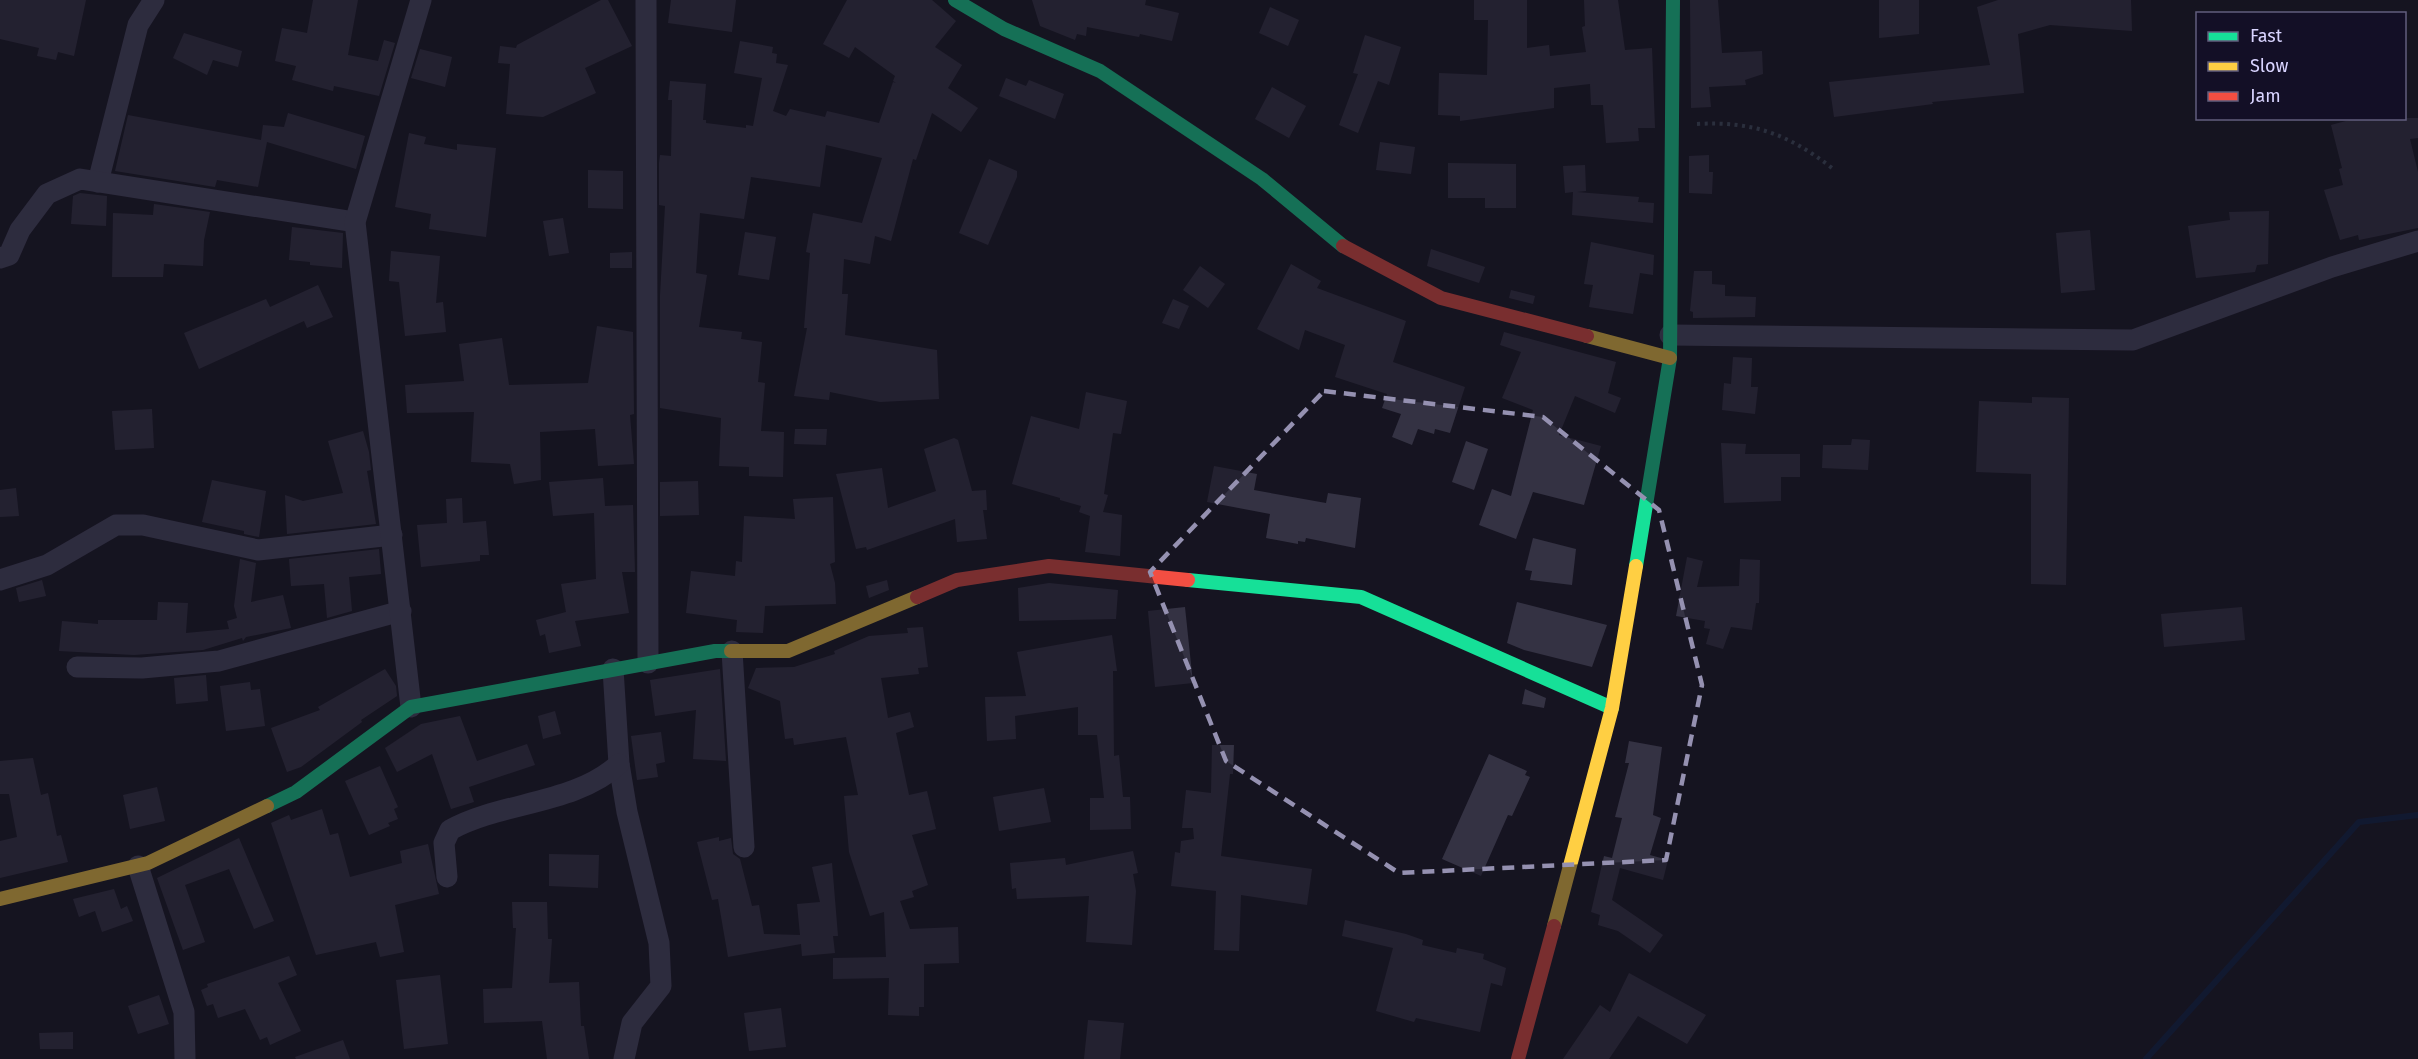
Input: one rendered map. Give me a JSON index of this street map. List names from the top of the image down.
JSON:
{
  "legend": ["Fast", "Slow", "Jam"]
}
